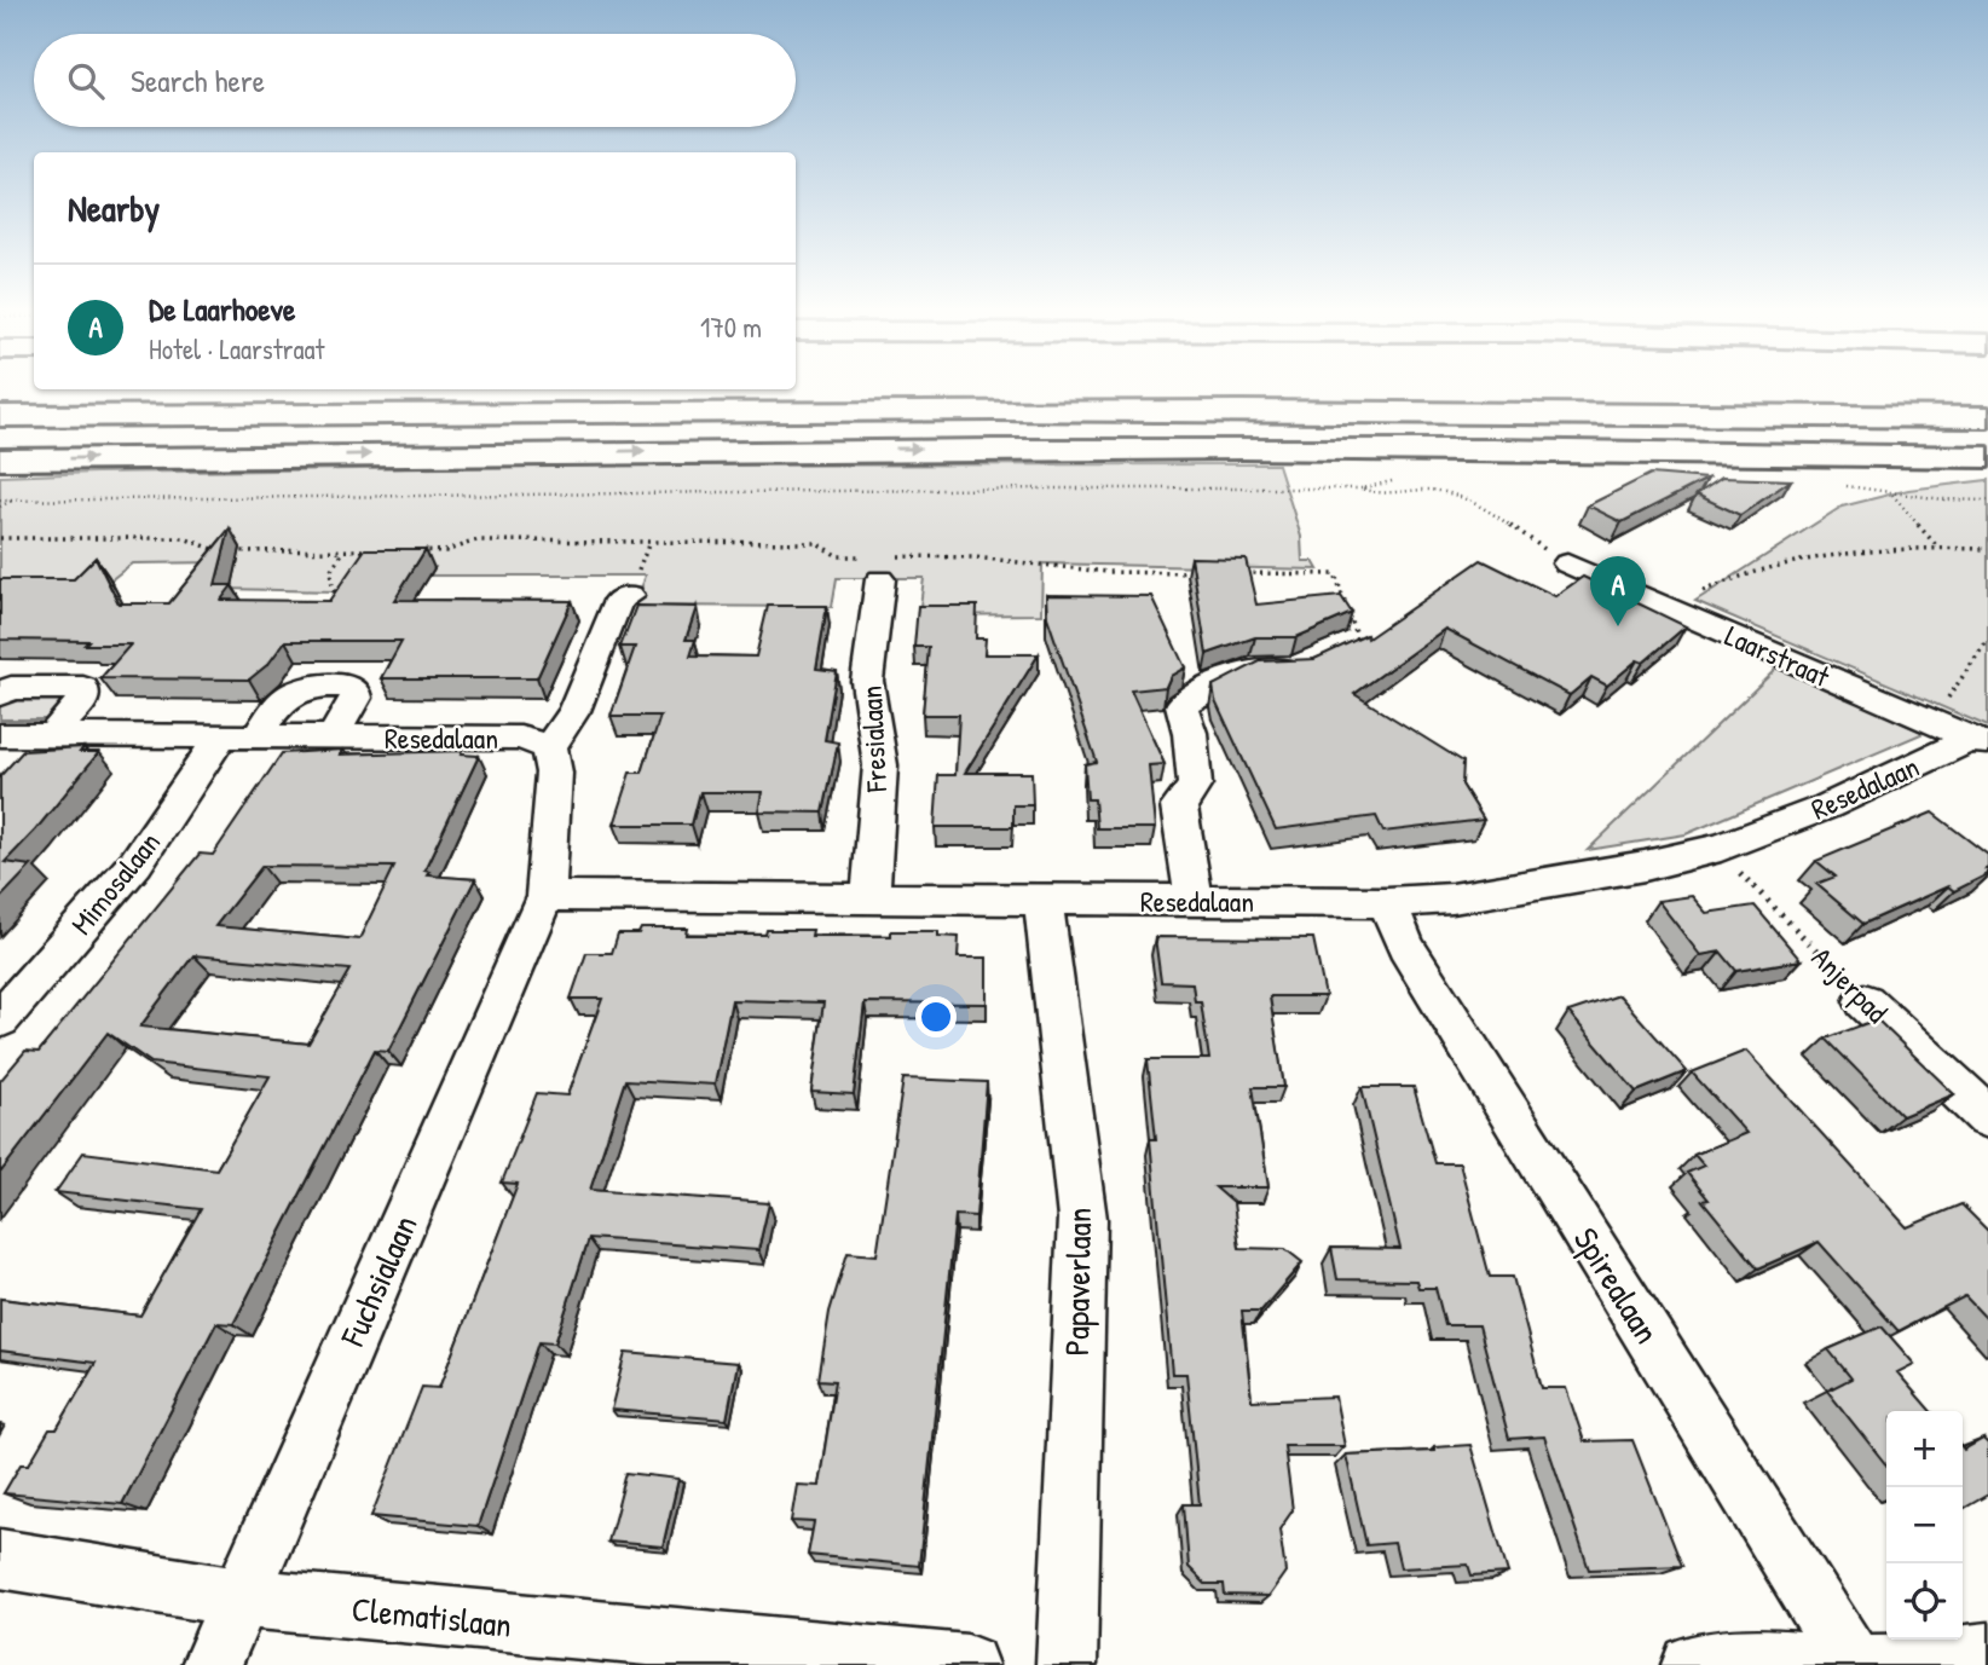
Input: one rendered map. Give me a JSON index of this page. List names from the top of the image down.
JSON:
{
  "streets": {
    "street": [
      "Laarstraat",
      "Resedalaan",
      "Fresialaan",
      "Mimosalaan",
      "Anjerpad",
      "Fuchsialaan",
      "Papaverlaan",
      "Spirealaan",
      "Clematislaan"
    ]
  },
  "crossings": [
    ["Laarstraat", "Resedalaan"],
    ["Resedalaan", "Fresialaan"],
    ["Resedalaan", "Mimosalaan"],
    ["Resedalaan", "Anjerpad"],
    ["Resedalaan", "Fuchsialaan"],
    ["Resedalaan", "Papaverlaan"],
    ["Resedalaan", "Spirealaan"],
    ["Fuchsialaan", "Clematislaan"]
  ],
  "page": {
    "search": "Search here",
    "heading": "Nearby",
    "list": [
      {
        "mark": "A",
        "name": "De Laarhoeve",
        "note": "Hotel · Laarstraat",
        "value": "170 m"
      }
    ],
    "pins": "A",
    "map_buttons": ["+", "−"]
  }
}
